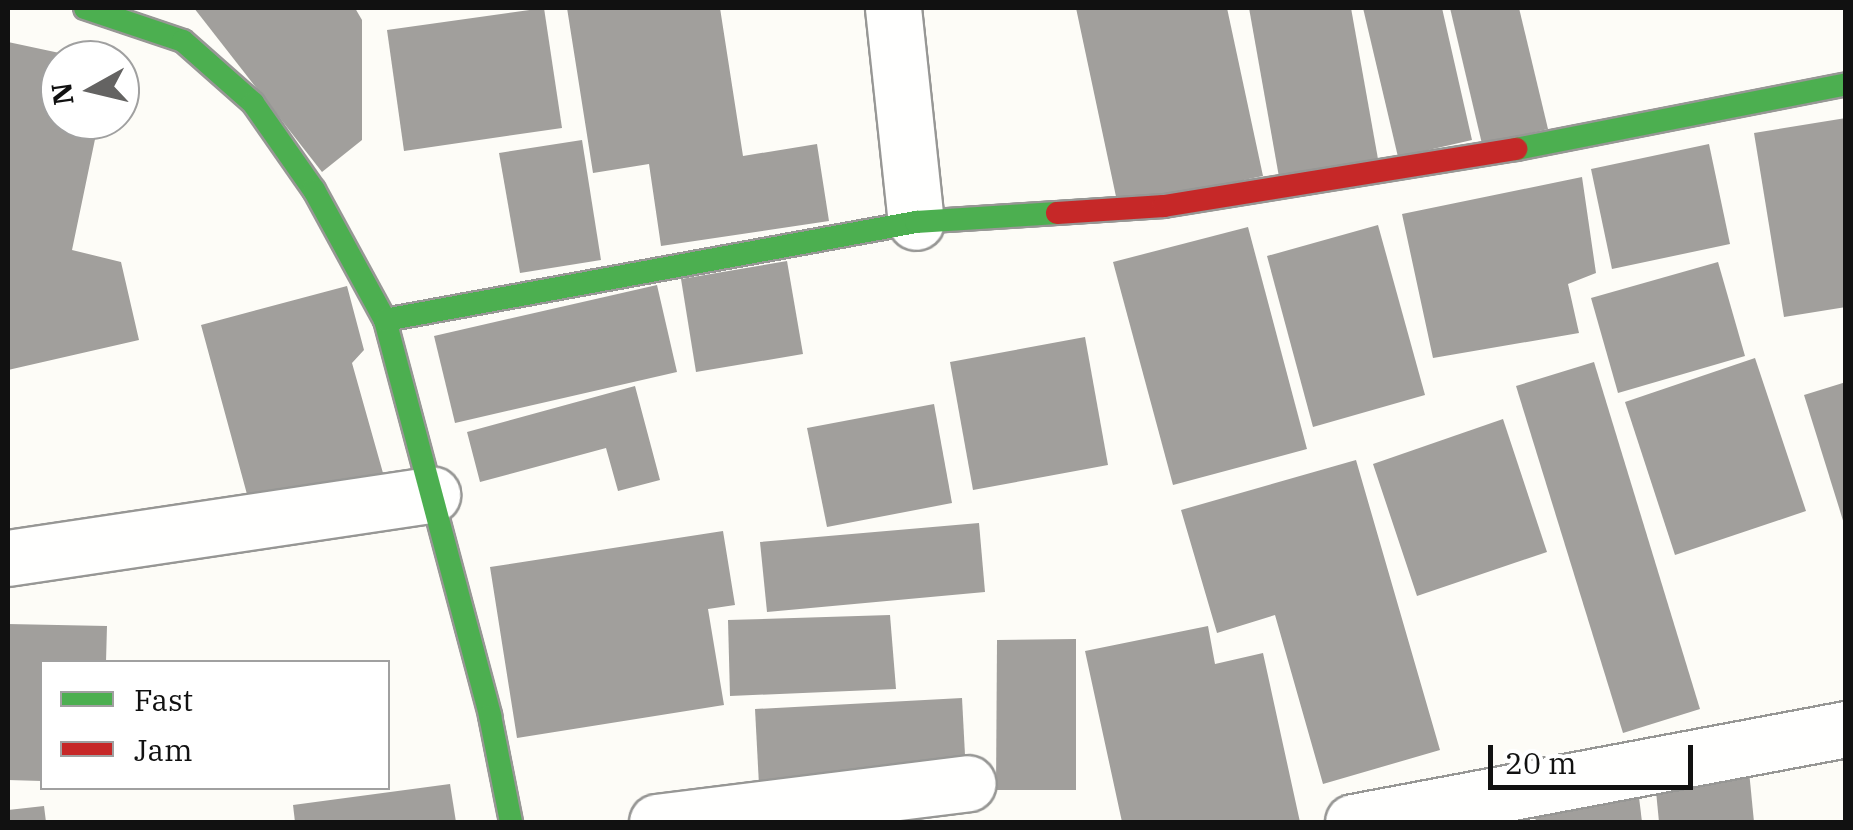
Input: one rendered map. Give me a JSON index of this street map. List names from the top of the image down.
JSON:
{
  "legend": ["Fast", "Jam"],
  "scale_bar": "20 m",
  "north": "left"
}
